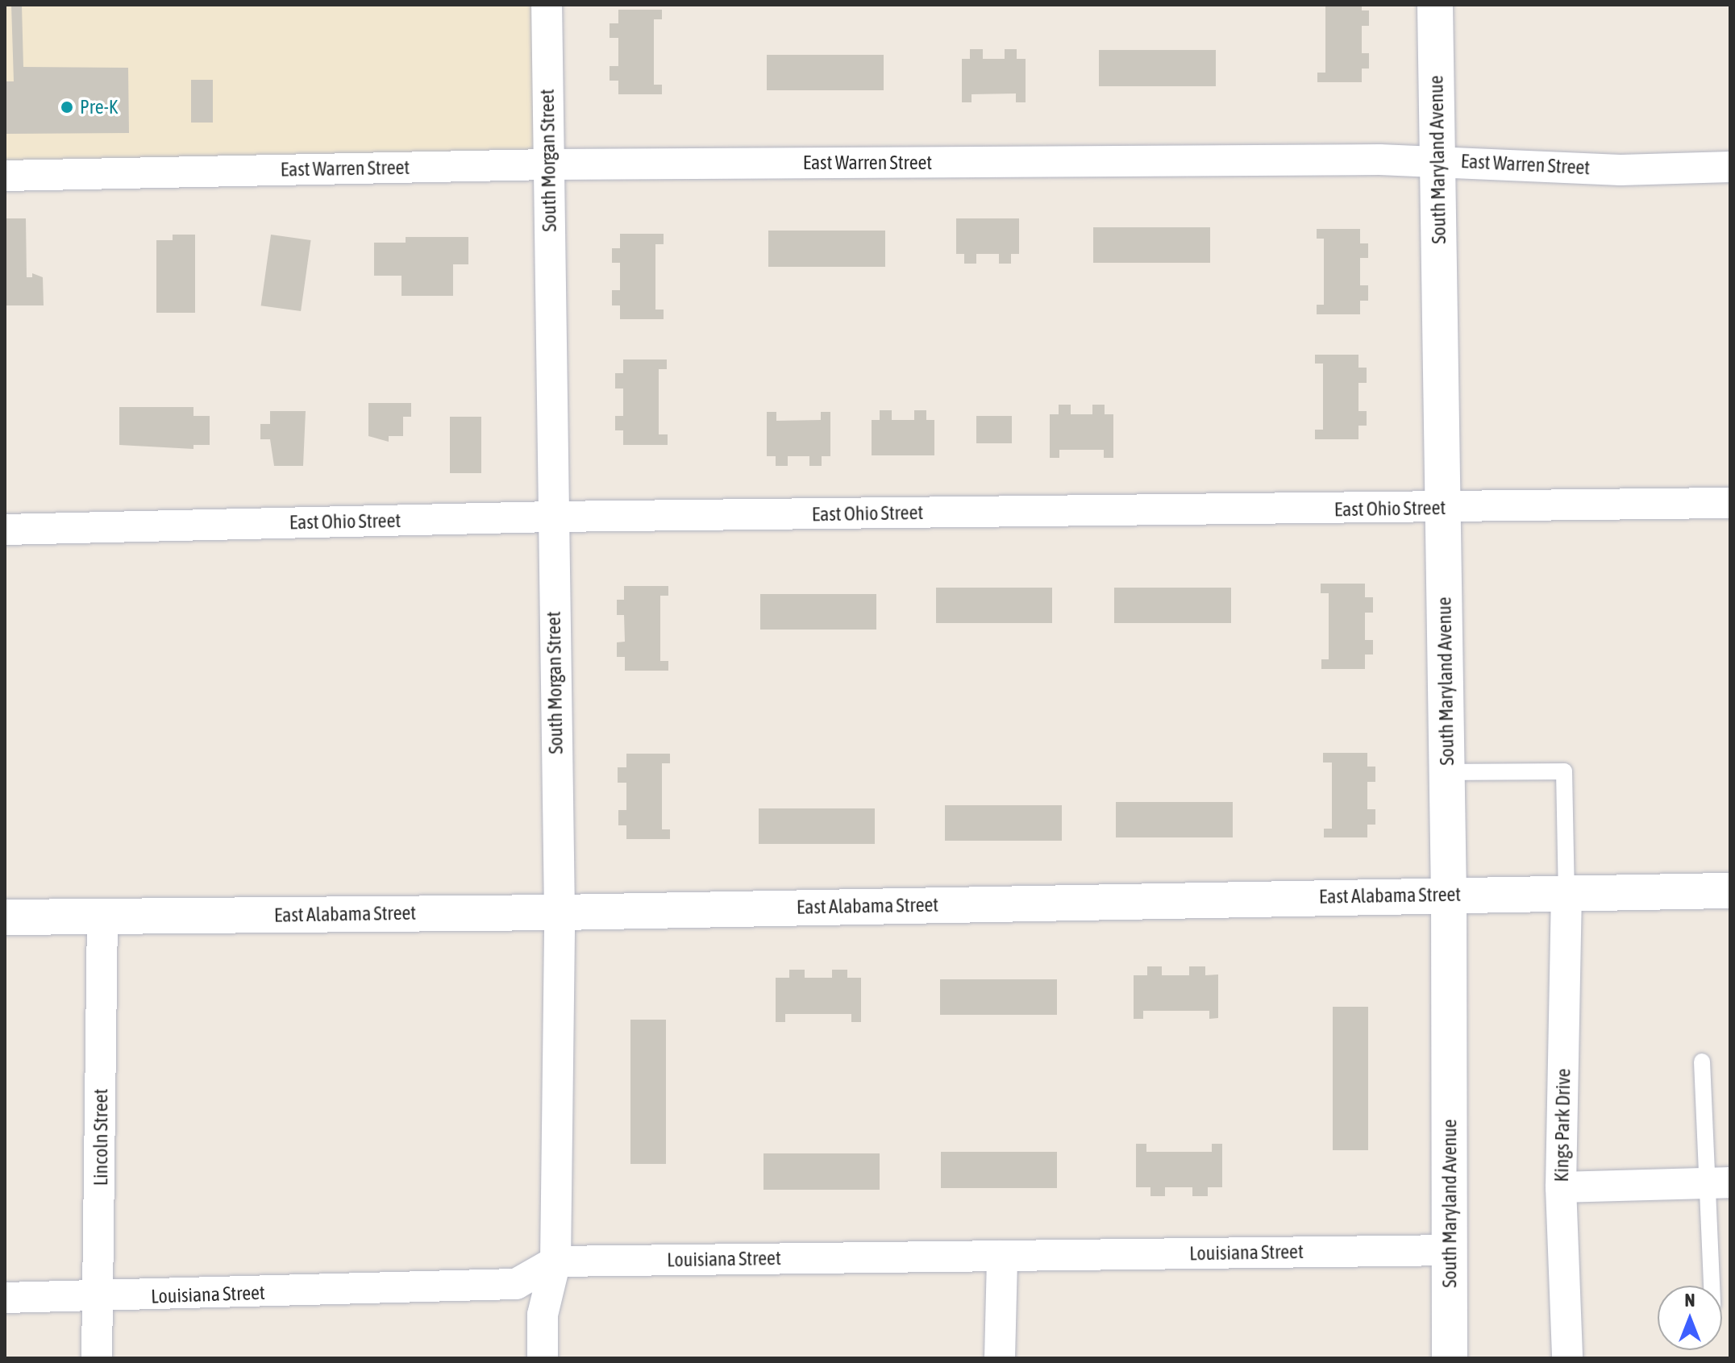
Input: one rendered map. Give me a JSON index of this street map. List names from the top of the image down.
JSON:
{
  "streets": {
    "street": [
      "South Maryland Avenue",
      "South Morgan Street",
      "East Warren Street",
      "East Ohio Street",
      "East Alabama Street",
      "Kings Park Drive",
      "Lincoln Street",
      "Louisiana Street"
    ]
  },
  "crossings": [
    ["South Maryland Avenue", "East Warren Street"],
    ["South Maryland Avenue", "East Ohio Street"],
    ["South Maryland Avenue", "East Alabama Street"],
    ["South Maryland Avenue", "Louisiana Street"],
    ["South Morgan Street", "East Warren Street"],
    ["South Morgan Street", "East Ohio Street"],
    ["South Morgan Street", "East Alabama Street"],
    ["South Morgan Street", "Louisiana Street"],
    ["East Alabama Street", "Kings Park Drive"],
    ["East Alabama Street", "Lincoln Street"],
    ["Lincoln Street", "Louisiana Street"]
  ],
  "places": ["Pre-K"],
  "north": "top"
}
